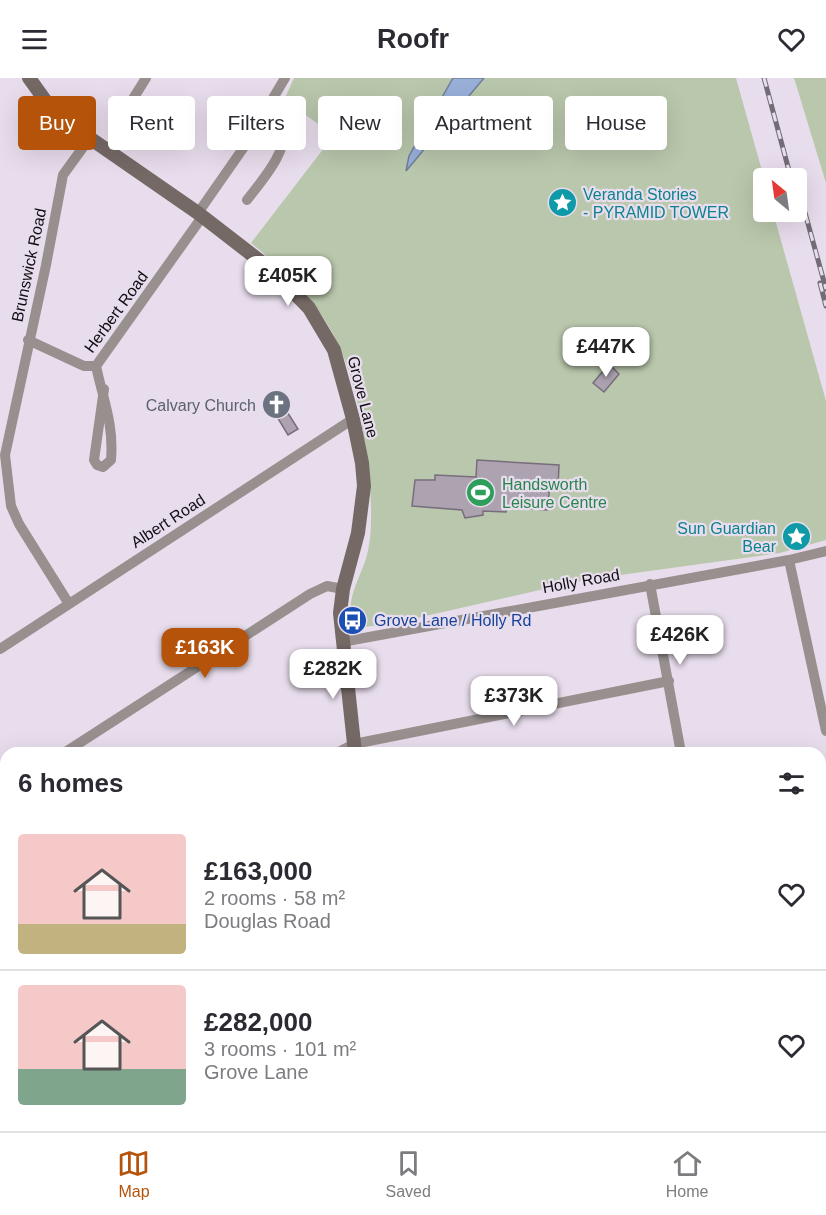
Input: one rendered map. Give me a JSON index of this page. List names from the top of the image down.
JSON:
{
  "streets": {
    "street": [
      "Brunswick Road",
      "Herbert Road",
      "Grove Lane",
      "Albert Road",
      "Holly Road"
    ]
  },
  "crossings": [
    ["Brunswick Road", "Herbert Road"],
    ["Brunswick Road", "Albert Road"],
    ["Herbert Road", "Grove Lane"],
    ["Grove Lane", "Albert Road"],
    ["Grove Lane", "Holly Road"]
  ],
  "places": {
    "place": ["Veranda Stories - PYRAMID TOWER", "Sun Guardian Bear"],
    "church": ["Calvary Church"],
    "sports": ["Handsworth Leisure Centre"],
    "bus stop": ["Grove Lane / Holly Rd"]
  },
  "north": "top left",
  "page": {
    "header": "Roofr",
    "chip": [
      "Buy",
      "Rent",
      "Filters",
      "New",
      "Apartment",
      "House"
    ],
    "price": [
      "£405K",
      "£447K",
      "£426K",
      "£163K",
      "£282K",
      "£373K"
    ],
    "heading": "6 homes",
    "list": [
      {
        "name": "£163,000",
        "note": "2 rooms · 58 m² · Douglas Road"
      },
      {
        "name": "£282,000",
        "note": "3 rooms · 101 m² · Grove Lane"
      }
    ],
    "tabs": ["Map", "Saved", "Home"]
  }
}
